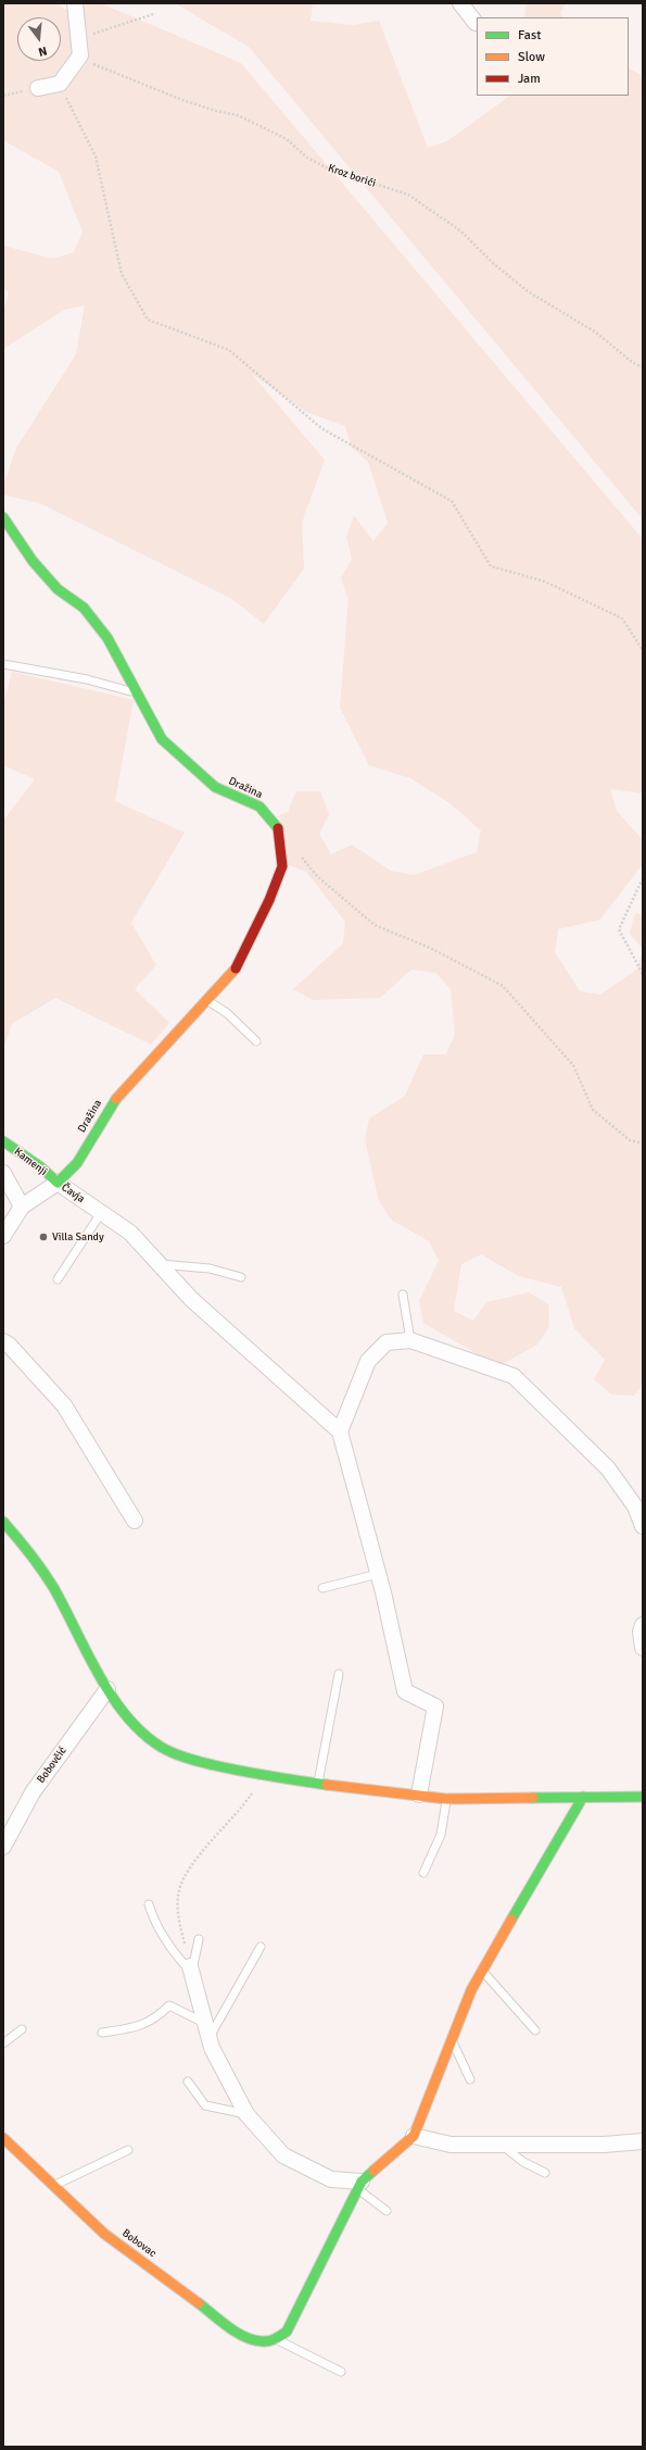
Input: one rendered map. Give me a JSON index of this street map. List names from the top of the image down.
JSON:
{
  "streets": {
    "street": [
      "Dražina",
      "Kamenji",
      "Čavja",
      "Bobovčić",
      "Bobovac"
    ],
    "path": ["Kroz borići"]
  },
  "crossings": [
    ["Dražina", "Kamenji"],
    ["Dražina", "Čavja"],
    ["Kamenji", "Čavja"]
  ],
  "places": ["Villa Sandy"],
  "legend": ["Fast", "Slow", "Jam"],
  "north": "bottom"
}
